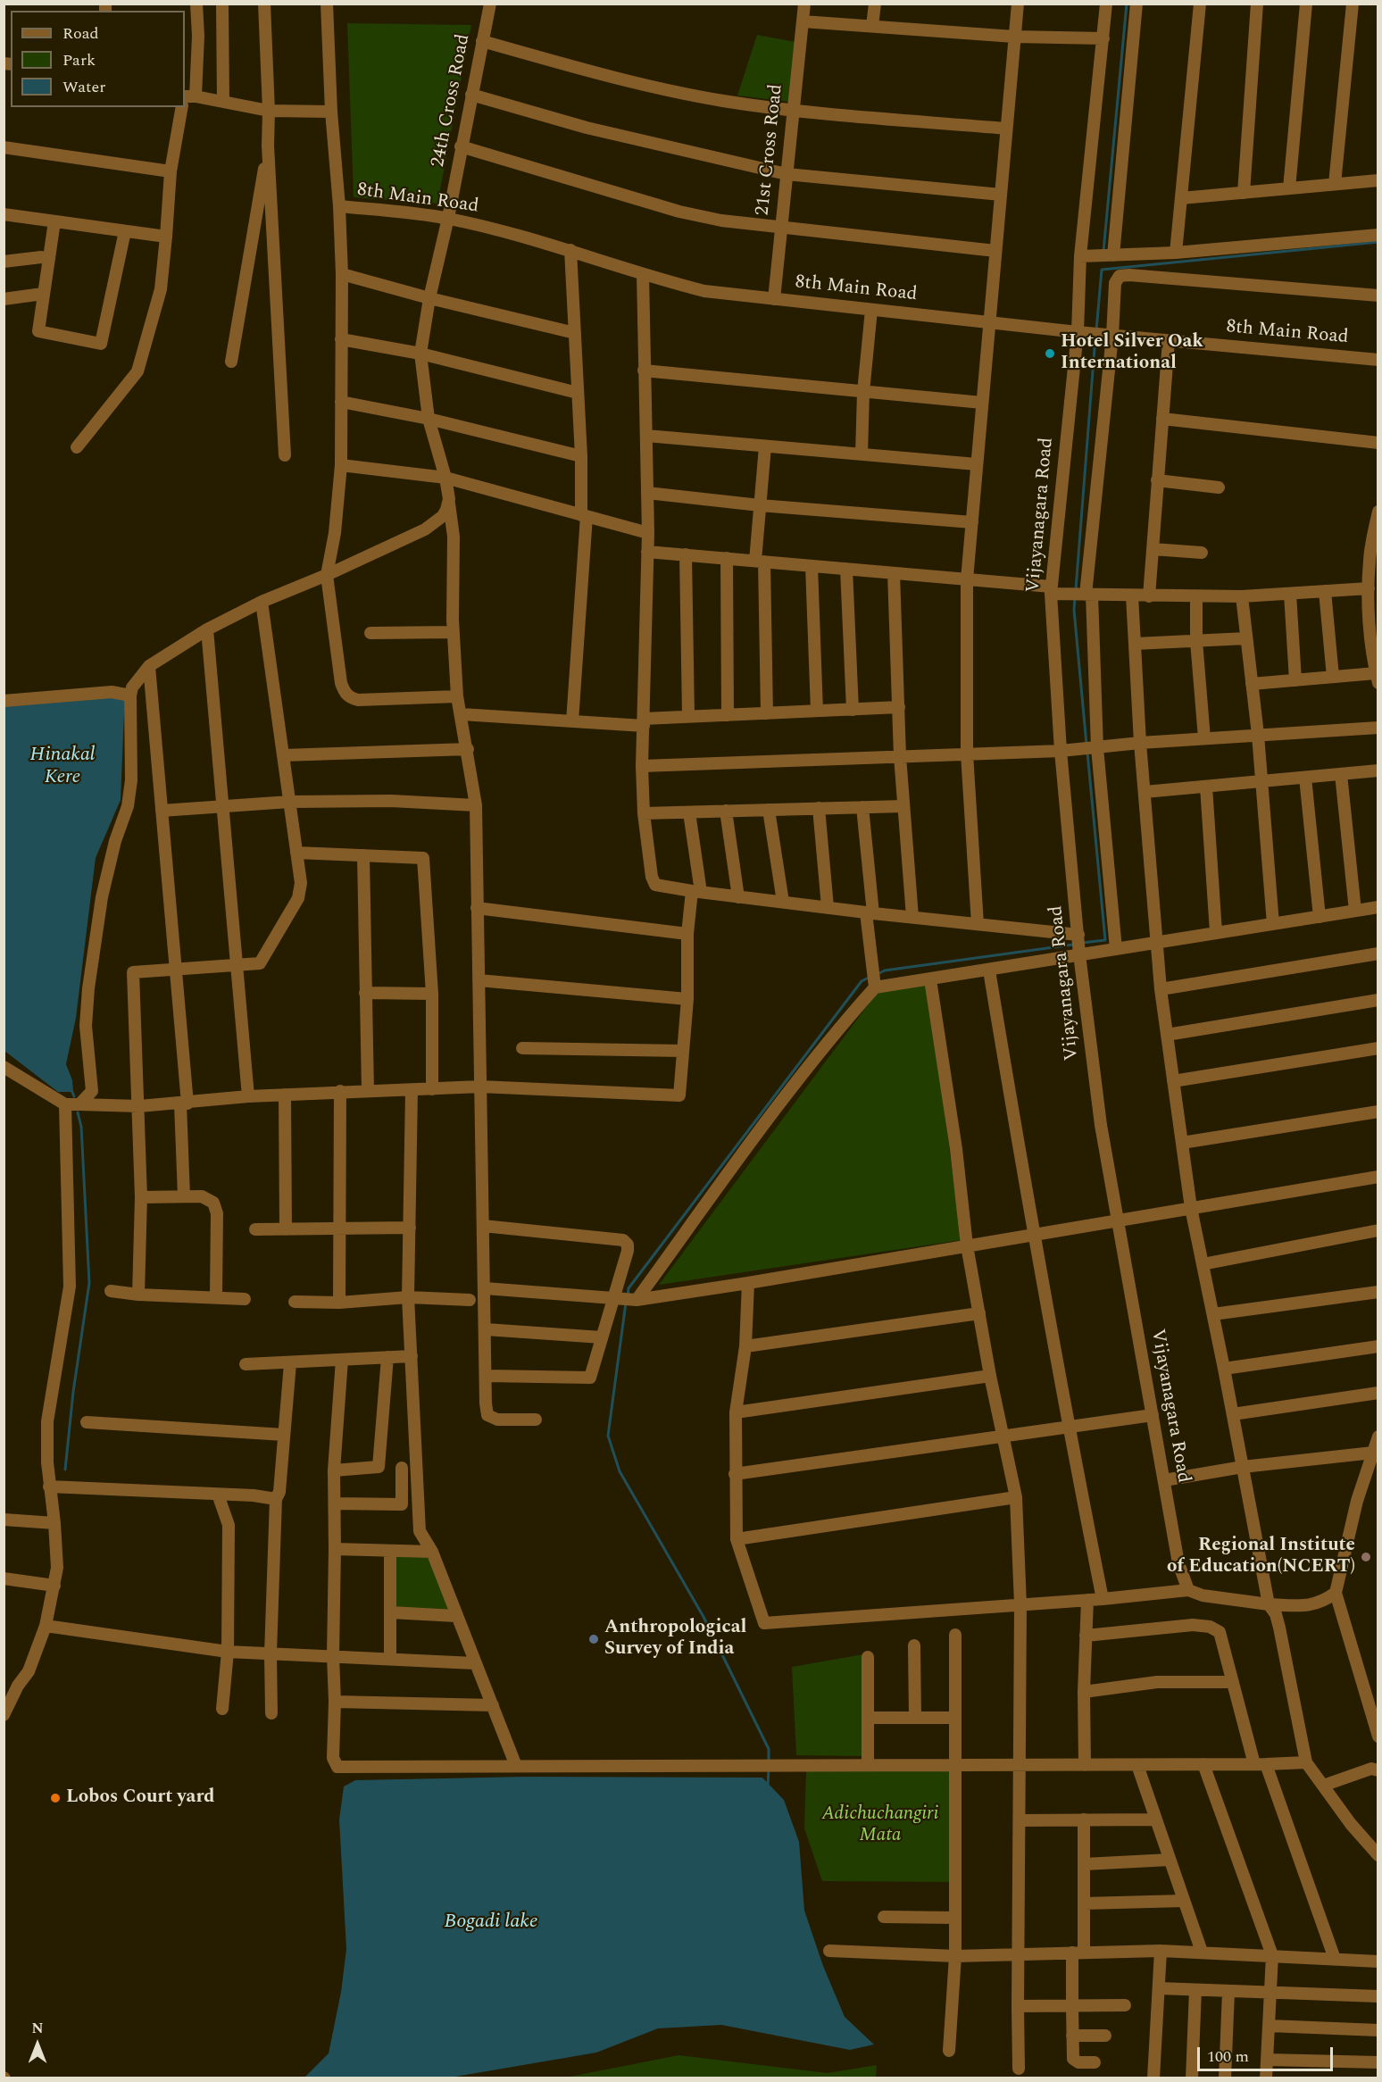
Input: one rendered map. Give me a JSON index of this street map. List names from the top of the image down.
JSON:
{
  "streets": {
    "street": [
      "24th Cross Road",
      "21st Cross Road",
      "8th Main Road",
      "Vijayanagara Road"
    ]
  },
  "crossings": [
    ["24th Cross Road", "8th Main Road"],
    ["21st Cross Road", "8th Main Road"],
    ["8th Main Road", "Vijayanagara Road"]
  ],
  "water": ["Hinakal Kere", "Bogadi lake"],
  "parks": ["Adichuchangiri Mata"],
  "places": [
    "Hotel Silver Oak International",
    "Regional Institute of Education(NCERT)",
    "Anthropological Survey of India",
    "Lobos Court yard"
  ],
  "legend": ["Road", "Park", "Water"],
  "scale_bar": "100 m",
  "north": "top"
}
